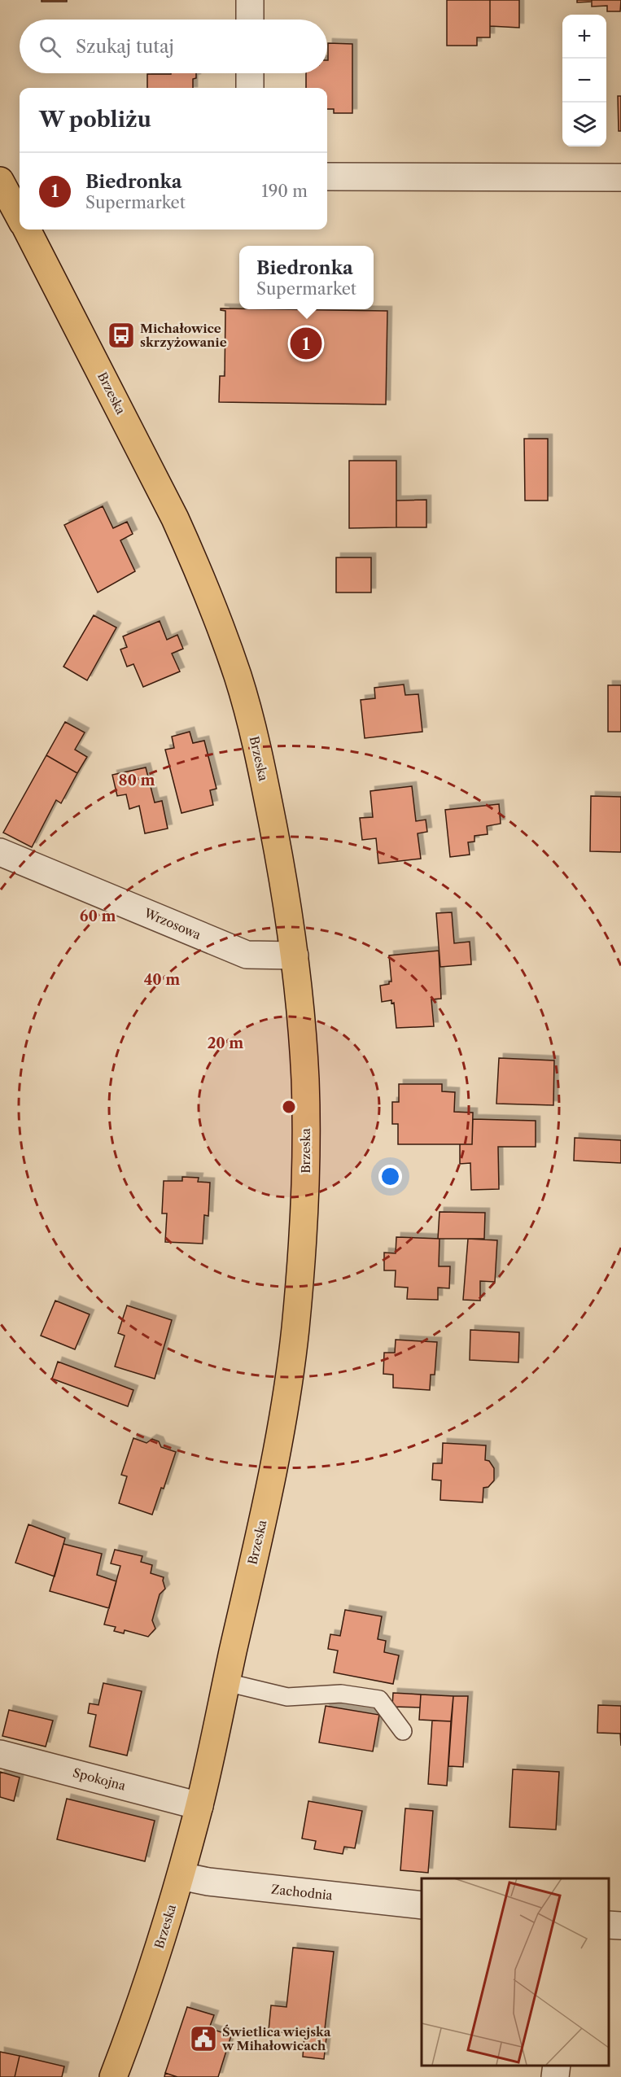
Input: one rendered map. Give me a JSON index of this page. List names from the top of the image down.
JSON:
{
  "streets": {
    "main road": ["Brzeska"],
    "street": ["Wrzosowa", "Spokojna", "Zachodnia"]
  },
  "crossings": [
    ["Brzeska", "Wrzosowa"],
    ["Brzeska", "Spokojna"],
    ["Brzeska", "Zachodnia"]
  ],
  "places": {
    "bus stop": ["Michałowice skrzyżowanie"],
    "public building": ["Świetlica wiejska w Mihałowicach"]
  },
  "page": {
    "map_buttons": ["+", "−"],
    "search": "Szukaj tutaj",
    "heading": "W pobliżu",
    "list": [
      {
        "mark": "1",
        "name": "Biedronka",
        "note": "Supermarket",
        "value": "190 m"
      }
    ],
    "popup": ["Biedronka", "Supermarket"],
    "pins": "1"
  },
  "rings": [
    "80 m",
    "60 m",
    "40 m",
    "20 m"
  ]
}
